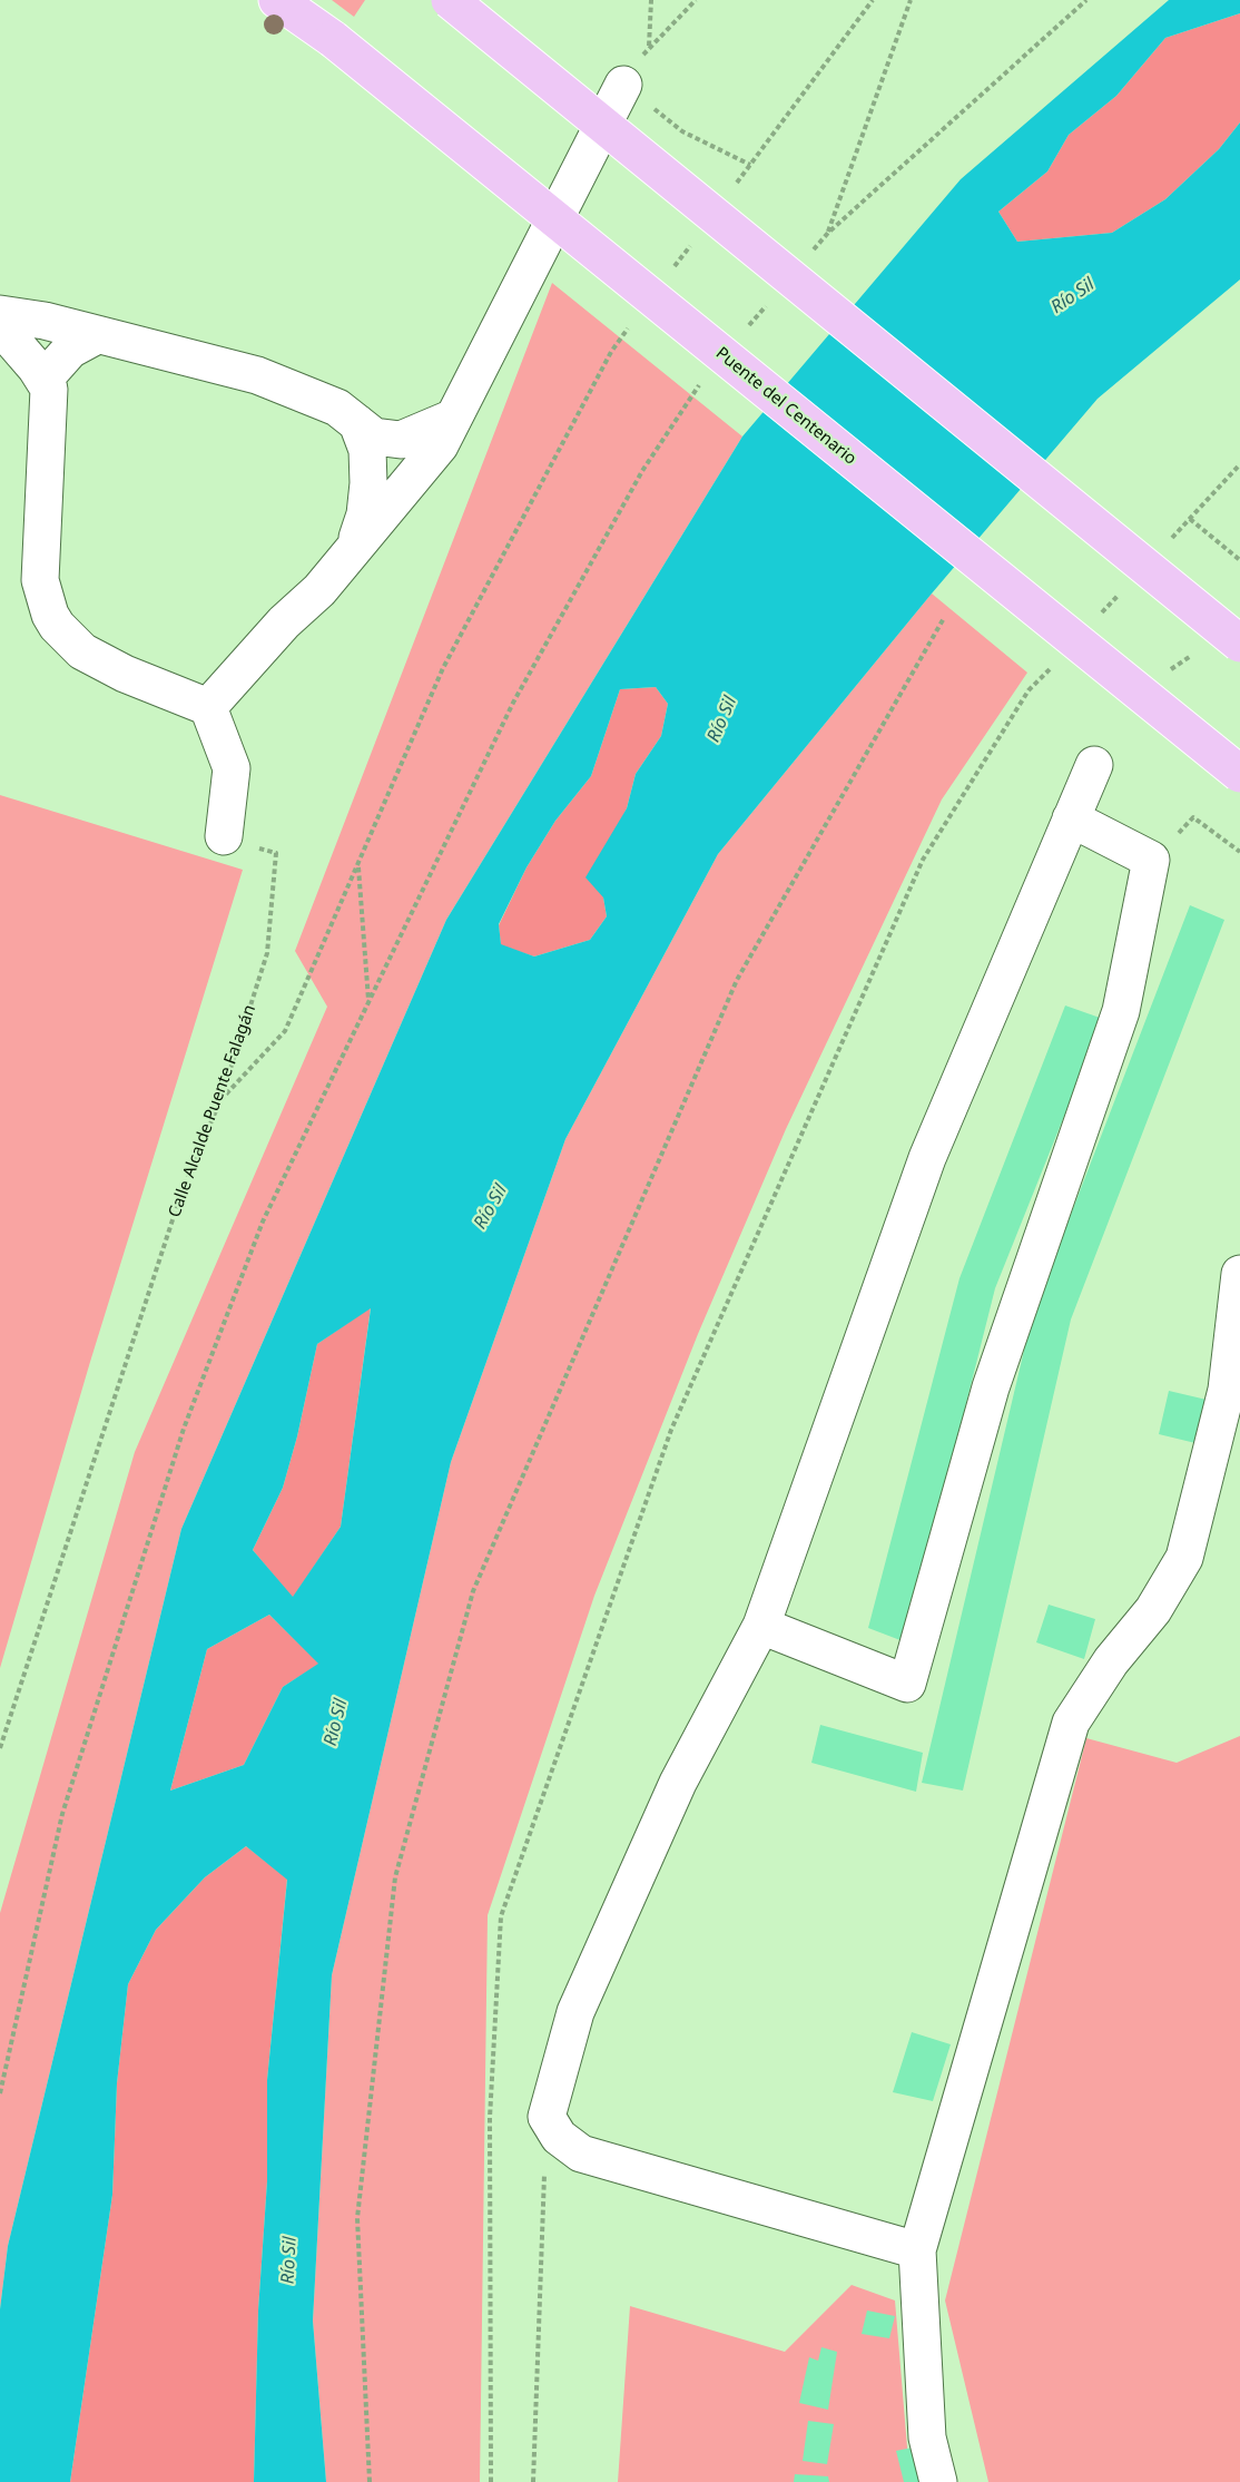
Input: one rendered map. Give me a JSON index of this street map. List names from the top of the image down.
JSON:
{
  "streets": {
    "main road": ["Puente del Centenario"],
    "path": ["Calle Alcalde Puente Falagán"]
  },
  "water": ["Río Sil"]
}
